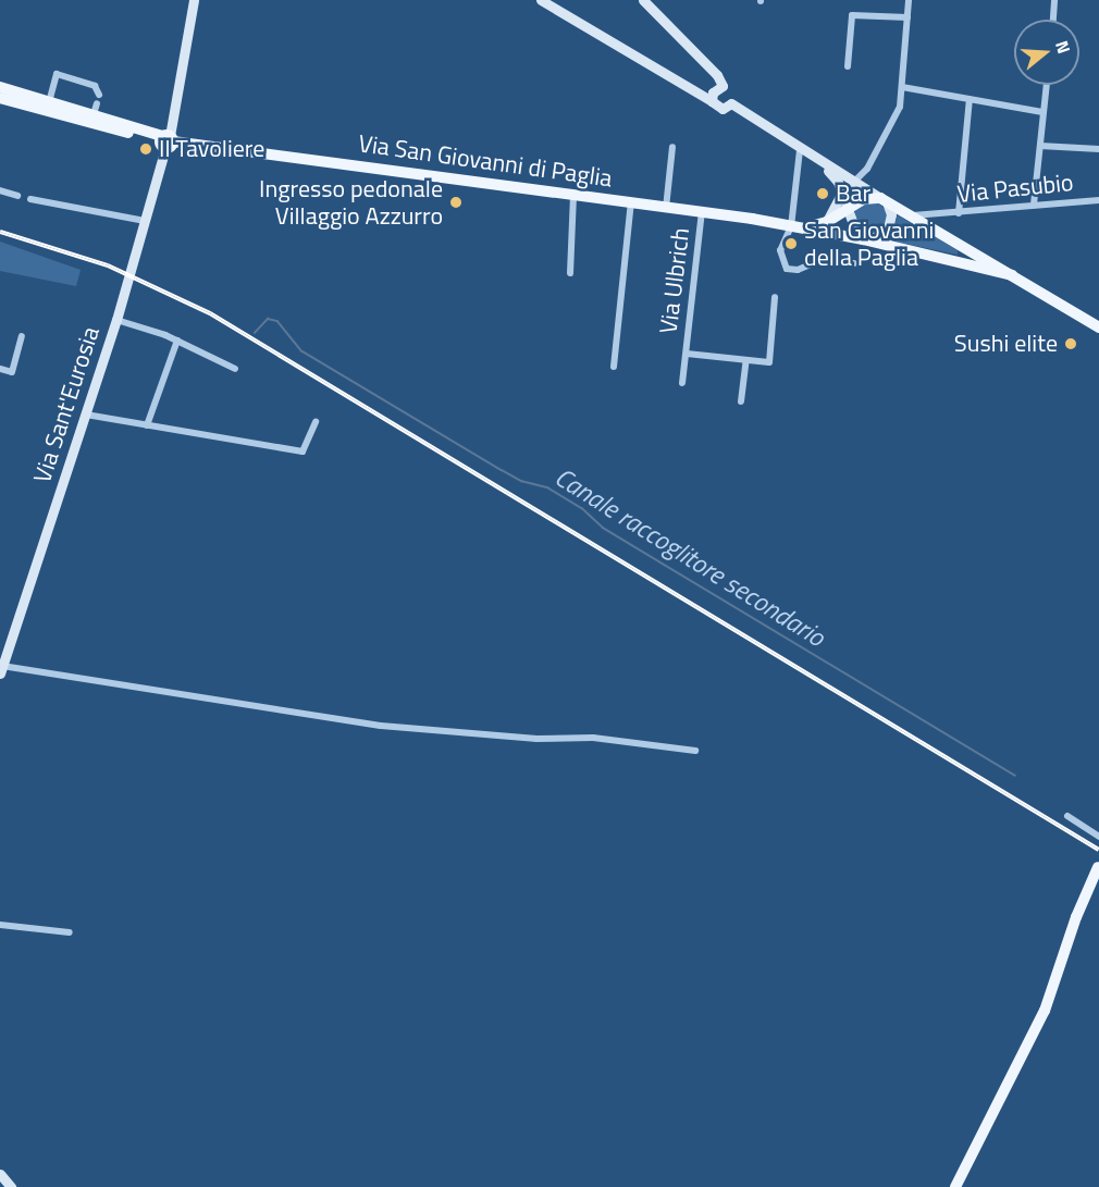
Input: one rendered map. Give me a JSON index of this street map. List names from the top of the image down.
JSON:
{
  "streets": {
    "main road": ["Via San Giovanni di Paglia"],
    "street": ["Via Pasubio", "Via Ulbrich", "Via Sant'Eurosia"]
  },
  "crossings": [
    ["Via San Giovanni di Paglia", "Via Ulbrich"],
    ["Via San Giovanni di Paglia", "Via Sant'Eurosia"]
  ],
  "water": ["Canale raccoglitore secondario"],
  "places": [
    "Il Tavoliere",
    "Bar",
    "Ingresso pedonale Villaggio Azzurro",
    "San Giovanni della Paglia",
    "Sushi elite"
  ],
  "north": "right"
}
